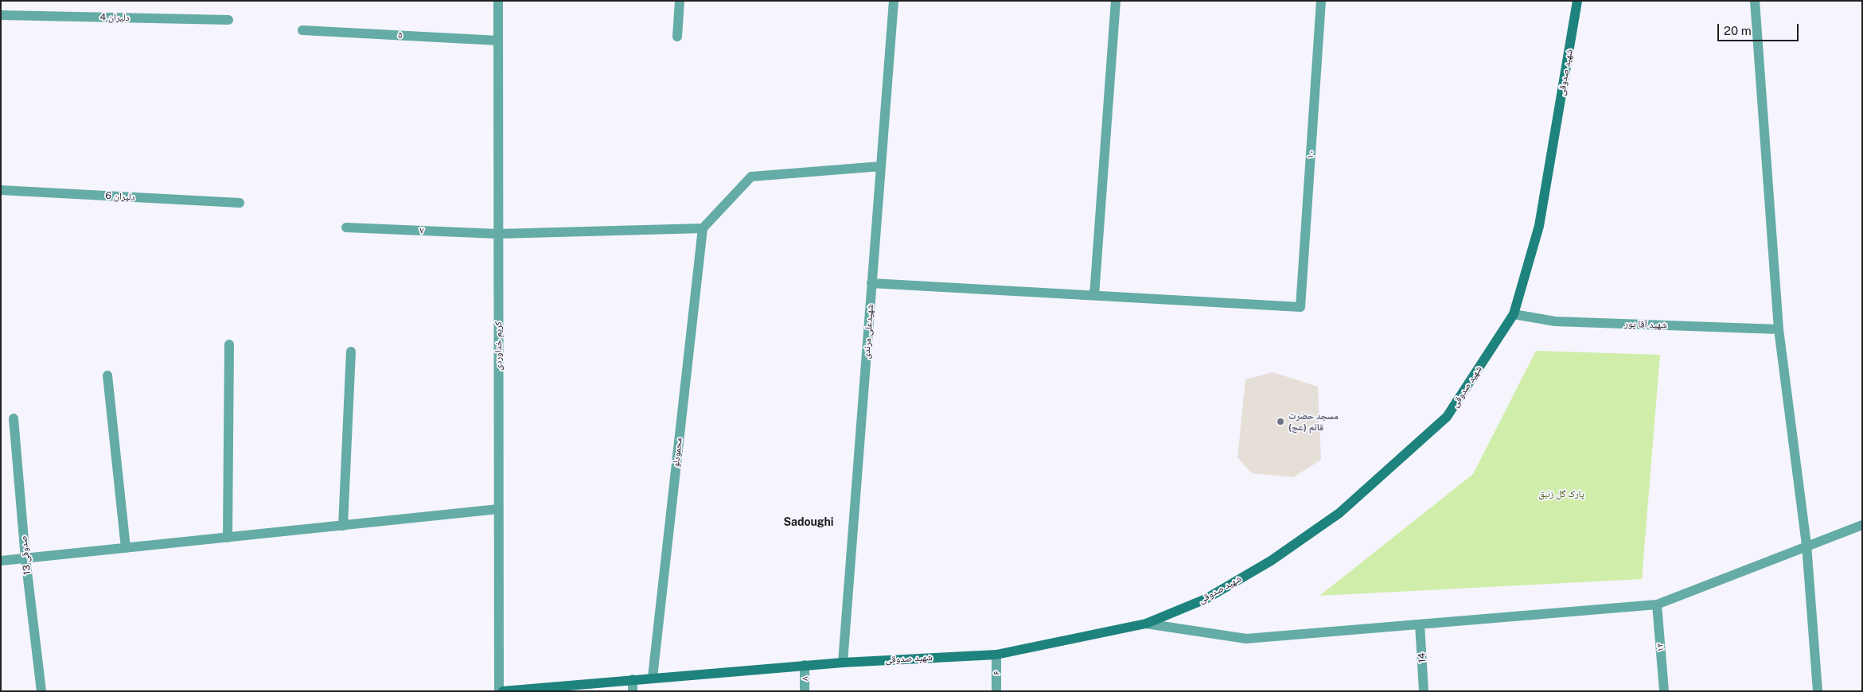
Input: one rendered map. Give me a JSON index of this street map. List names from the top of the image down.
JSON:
{
  "streets": {
    "main road": ["شهید صدوقی"],
    "street": [
      "دلیران 4",
      "۵",
      "۱۰",
      "دلیران 6",
      "۷",
      "شهید آقا پور",
      "شهیدعلی مرندی",
      "کریم خداوردی",
      "محمودلو",
      "صدوقی 13",
      "۱۲",
      "14",
      "۶",
      "۸"
    ]
  },
  "crossings": [
    ["۵", "کریم خداوردی"],
    ["شهید صدوقی", "شهید آقا پور"],
    ["شهید صدوقی", "شهیدعلی مرندی"],
    ["شهید صدوقی", "محمودلو"],
    ["شهید صدوقی", "۶"],
    ["شهید صدوقی", "۸"],
    ["۷", "کریم خداوردی"],
    ["۷", "محمودلو"]
  ],
  "districts": ["Sadoughi"],
  "parks": ["پارک گل زنبق"],
  "places": ["مسجد حضرت قائم (عج)"],
  "scale_bar": "20 m"
}
